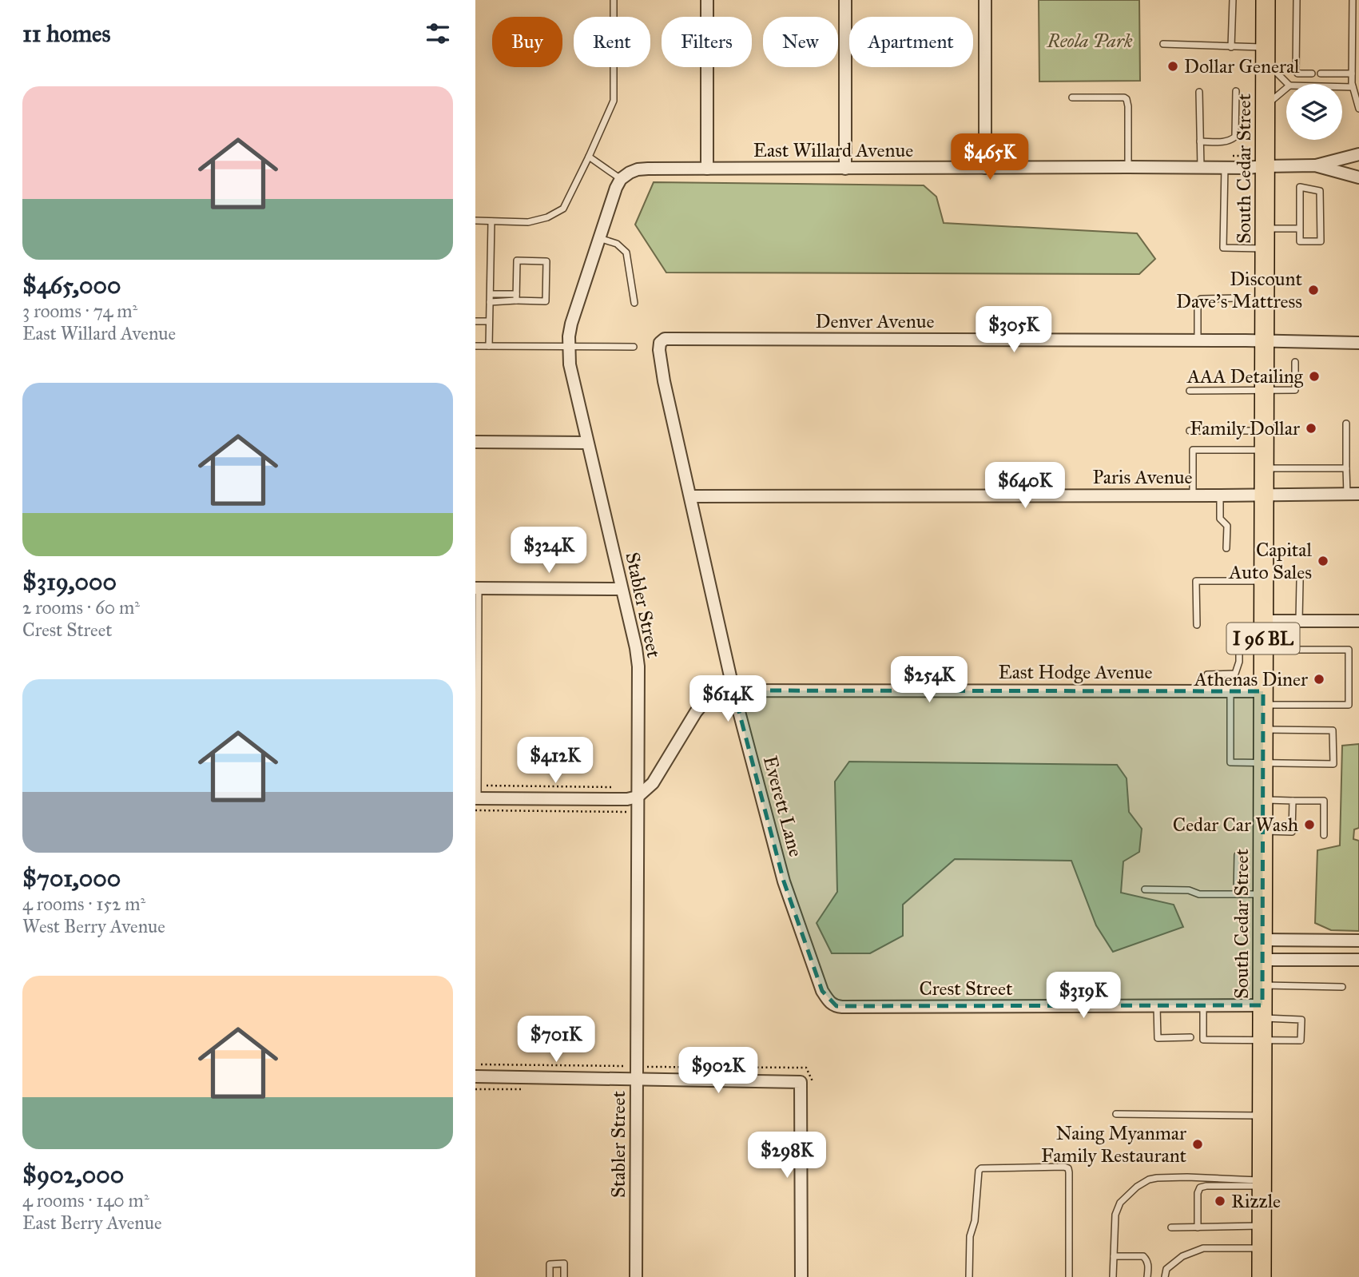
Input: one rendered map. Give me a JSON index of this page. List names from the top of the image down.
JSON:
{
  "streets": {
    "main road": ["South Cedar Street", "I 96 BL"],
    "street": [
      "East Willard Avenue",
      "Denver Avenue",
      "Paris Avenue",
      "Stabler Street",
      "East Hodge Avenue",
      "Everett Lane",
      "Crest Street"
    ]
  },
  "crossings": [
    ["East Willard Avenue", "South Cedar Street"],
    ["East Willard Avenue", "Stabler Street"],
    ["South Cedar Street", "Denver Avenue"],
    ["South Cedar Street", "Paris Avenue"],
    ["South Cedar Street", "East Hodge Avenue"],
    ["South Cedar Street", "Crest Street"],
    ["Denver Avenue", "Everett Lane"],
    ["Paris Avenue", "Everett Lane"],
    ["Stabler Street", "East Hodge Avenue"],
    ["East Hodge Avenue", "Everett Lane"],
    ["Everett Lane", "Crest Street"]
  ],
  "parks": ["Reola Park"],
  "places": [
    "Dollar General",
    "Discount Dave's Mattress",
    "AAA Detailing",
    "Family Dollar",
    "Capital Auto Sales",
    "Athenas Diner",
    "Cedar Car Wash",
    "Naing Myanmar Family Restaurant",
    "Rizzle"
  ],
  "page": {
    "heading": "11 homes",
    "chip": [
      "Buy",
      "Rent",
      "Filters",
      "New",
      "Apartment"
    ],
    "list": [
      {
        "name": "$465,000",
        "note": "3 rooms · 74 m² · East Willard Avenue"
      },
      {
        "name": "$319,000",
        "note": "2 rooms · 60 m² · Crest Street"
      },
      {
        "name": "$701,000",
        "note": "4 rooms · 152 m² · West Berry Avenue"
      },
      {
        "name": "$902,000",
        "note": "4 rooms · 140 m² · East Berry Avenue"
      }
    ],
    "price": [
      "$465K",
      "$305K",
      "$640K",
      "$324K",
      "$254K",
      "$614K",
      "$412K",
      "$319K",
      "$701K",
      "$902K",
      "$298K"
    ]
  }
}
